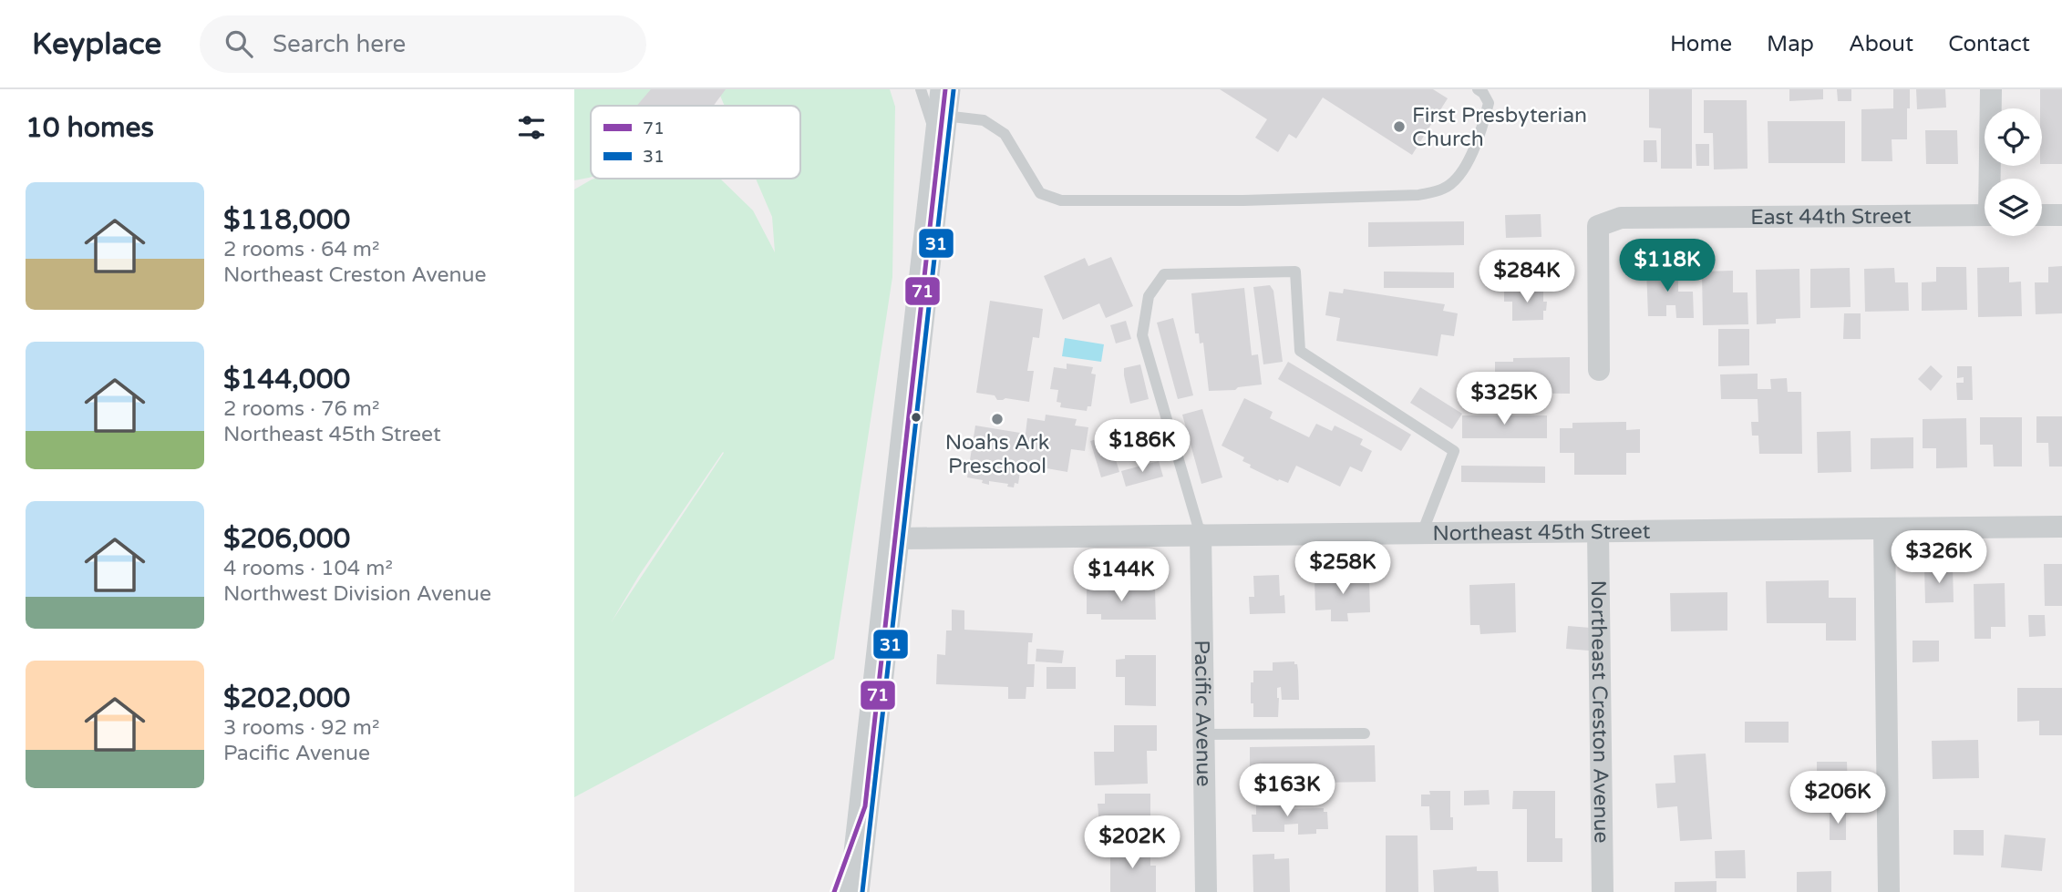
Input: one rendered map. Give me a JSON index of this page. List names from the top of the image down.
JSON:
{
  "streets": {
    "street": [
      "East 44th Street",
      "Northeast 45th Street",
      "Northeast Creston Avenue",
      "Pacific Avenue"
    ]
  },
  "crossings": [
    ["Northeast 45th Street", "Northeast Creston Avenue"],
    ["Northeast 45th Street", "Pacific Avenue"]
  ],
  "places": ["First Presbyterian Church", "Noahs Ark Preschool"],
  "lines": ["transit line 71", "transit line 31"],
  "legend": ["71", "31"],
  "page": {
    "header": "Keyplace",
    "search": "Search here",
    "nav": [
      "Home",
      "Map",
      "About",
      "Contact"
    ],
    "heading": "10 homes",
    "list": [
      {
        "name": "$118,000",
        "note": "2 rooms · 64 m² · Northeast Creston Avenue"
      },
      {
        "name": "$144,000",
        "note": "2 rooms · 76 m² · Northeast 45th Street"
      },
      {
        "name": "$206,000",
        "note": "4 rooms · 104 m² · Northwest Division Avenue"
      },
      {
        "name": "$202,000",
        "note": "3 rooms · 92 m² · Pacific Avenue"
      }
    ],
    "price": [
      "$118K",
      "$284K",
      "$325K",
      "$186K",
      "$326K",
      "$258K",
      "$144K",
      "$163K",
      "$206K",
      "$202K"
    ]
  }
}
